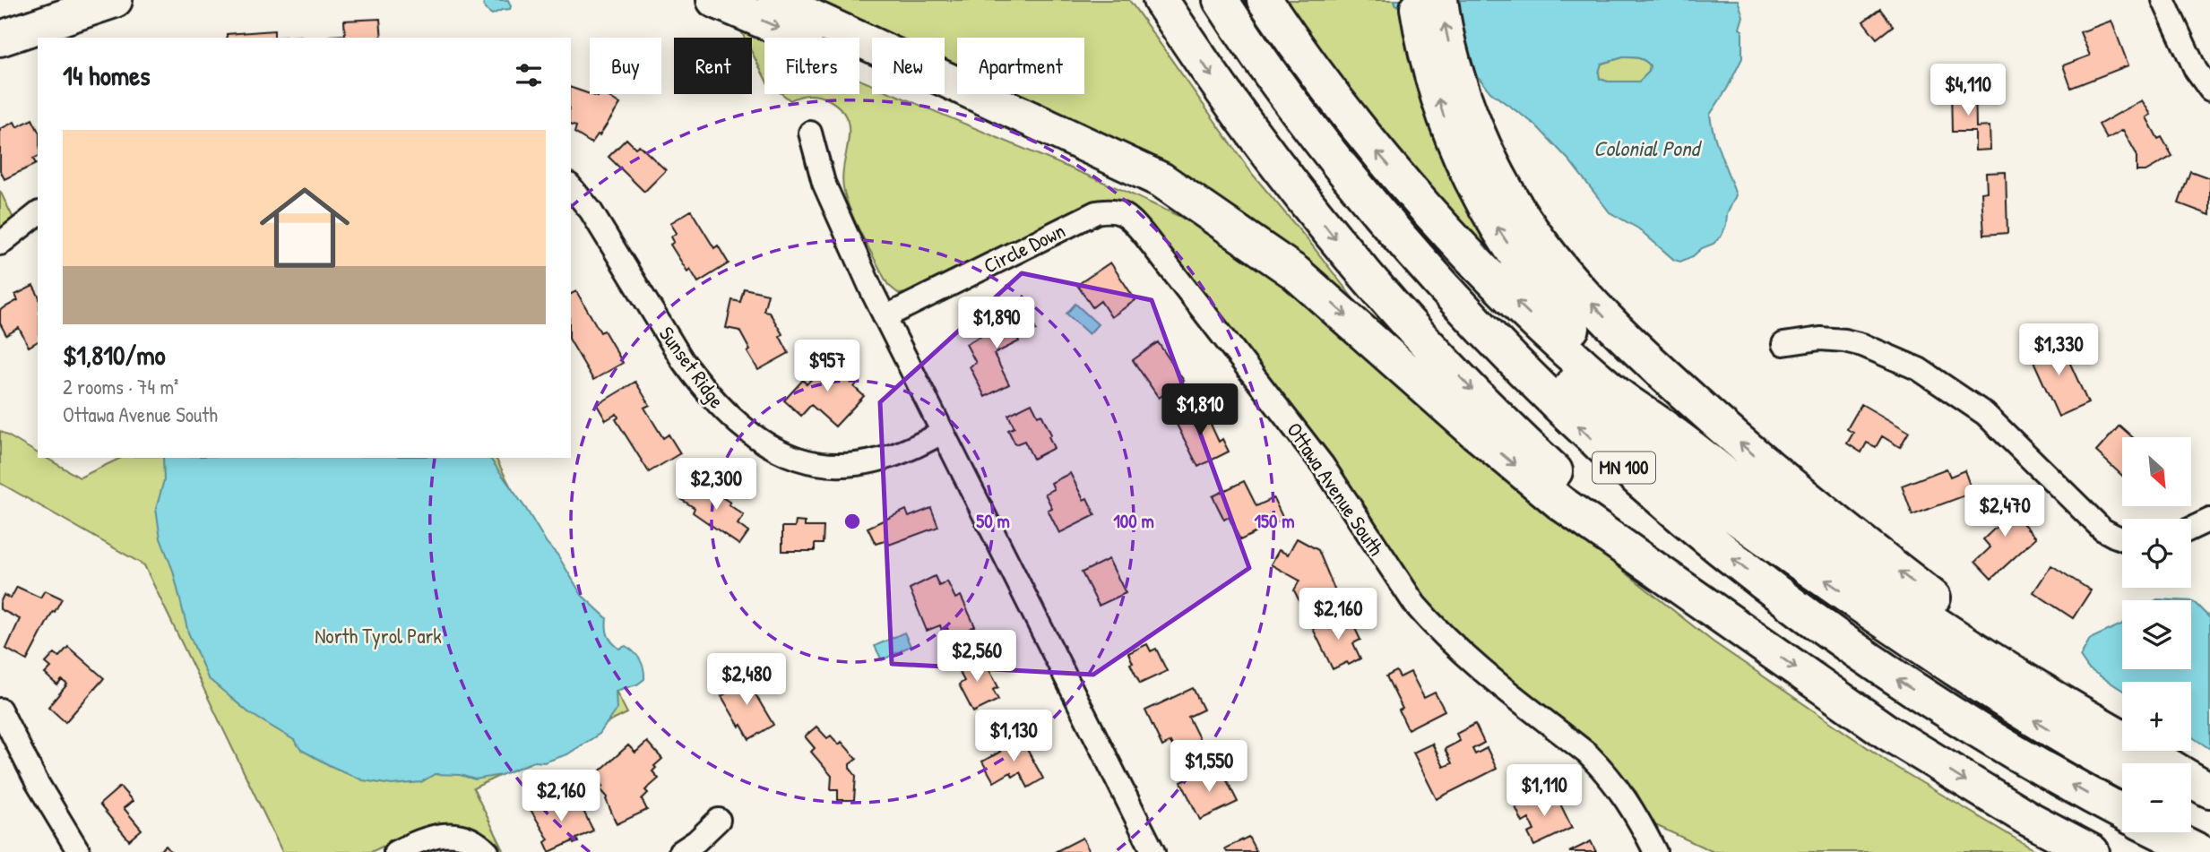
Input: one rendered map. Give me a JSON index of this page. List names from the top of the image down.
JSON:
{
  "streets": {
    "highway": ["MN 100"],
    "street": ["Circle Down", "Sunset Ridge", "Ottawa Avenue South"]
  },
  "crossings": [
    ["Circle Down", "Ottawa Avenue South"]
  ],
  "water": ["Colonial Pond"],
  "parks": ["North Tyrol Park"],
  "north": "bottom right",
  "page": {
    "chip": [
      "Buy",
      "Rent",
      "Filters",
      "New",
      "Apartment"
    ],
    "heading": "14 homes",
    "price": [
      "$4,110",
      "$1,890",
      "$1,330",
      "$957",
      "$1,810",
      "$2,300",
      "$2,470",
      "$2,160",
      "$2,560",
      "$2,480",
      "$1,130",
      "$1,550",
      "$1,110",
      "$2,160"
    ],
    "list": [
      {
        "name": "$1,810/mo",
        "note": "2 rooms · 74 m² · Ottawa Avenue South"
      }
    ],
    "map_buttons": ["+", "−"]
  },
  "rings": ["50 m", "100 m", "150 m"]
}
